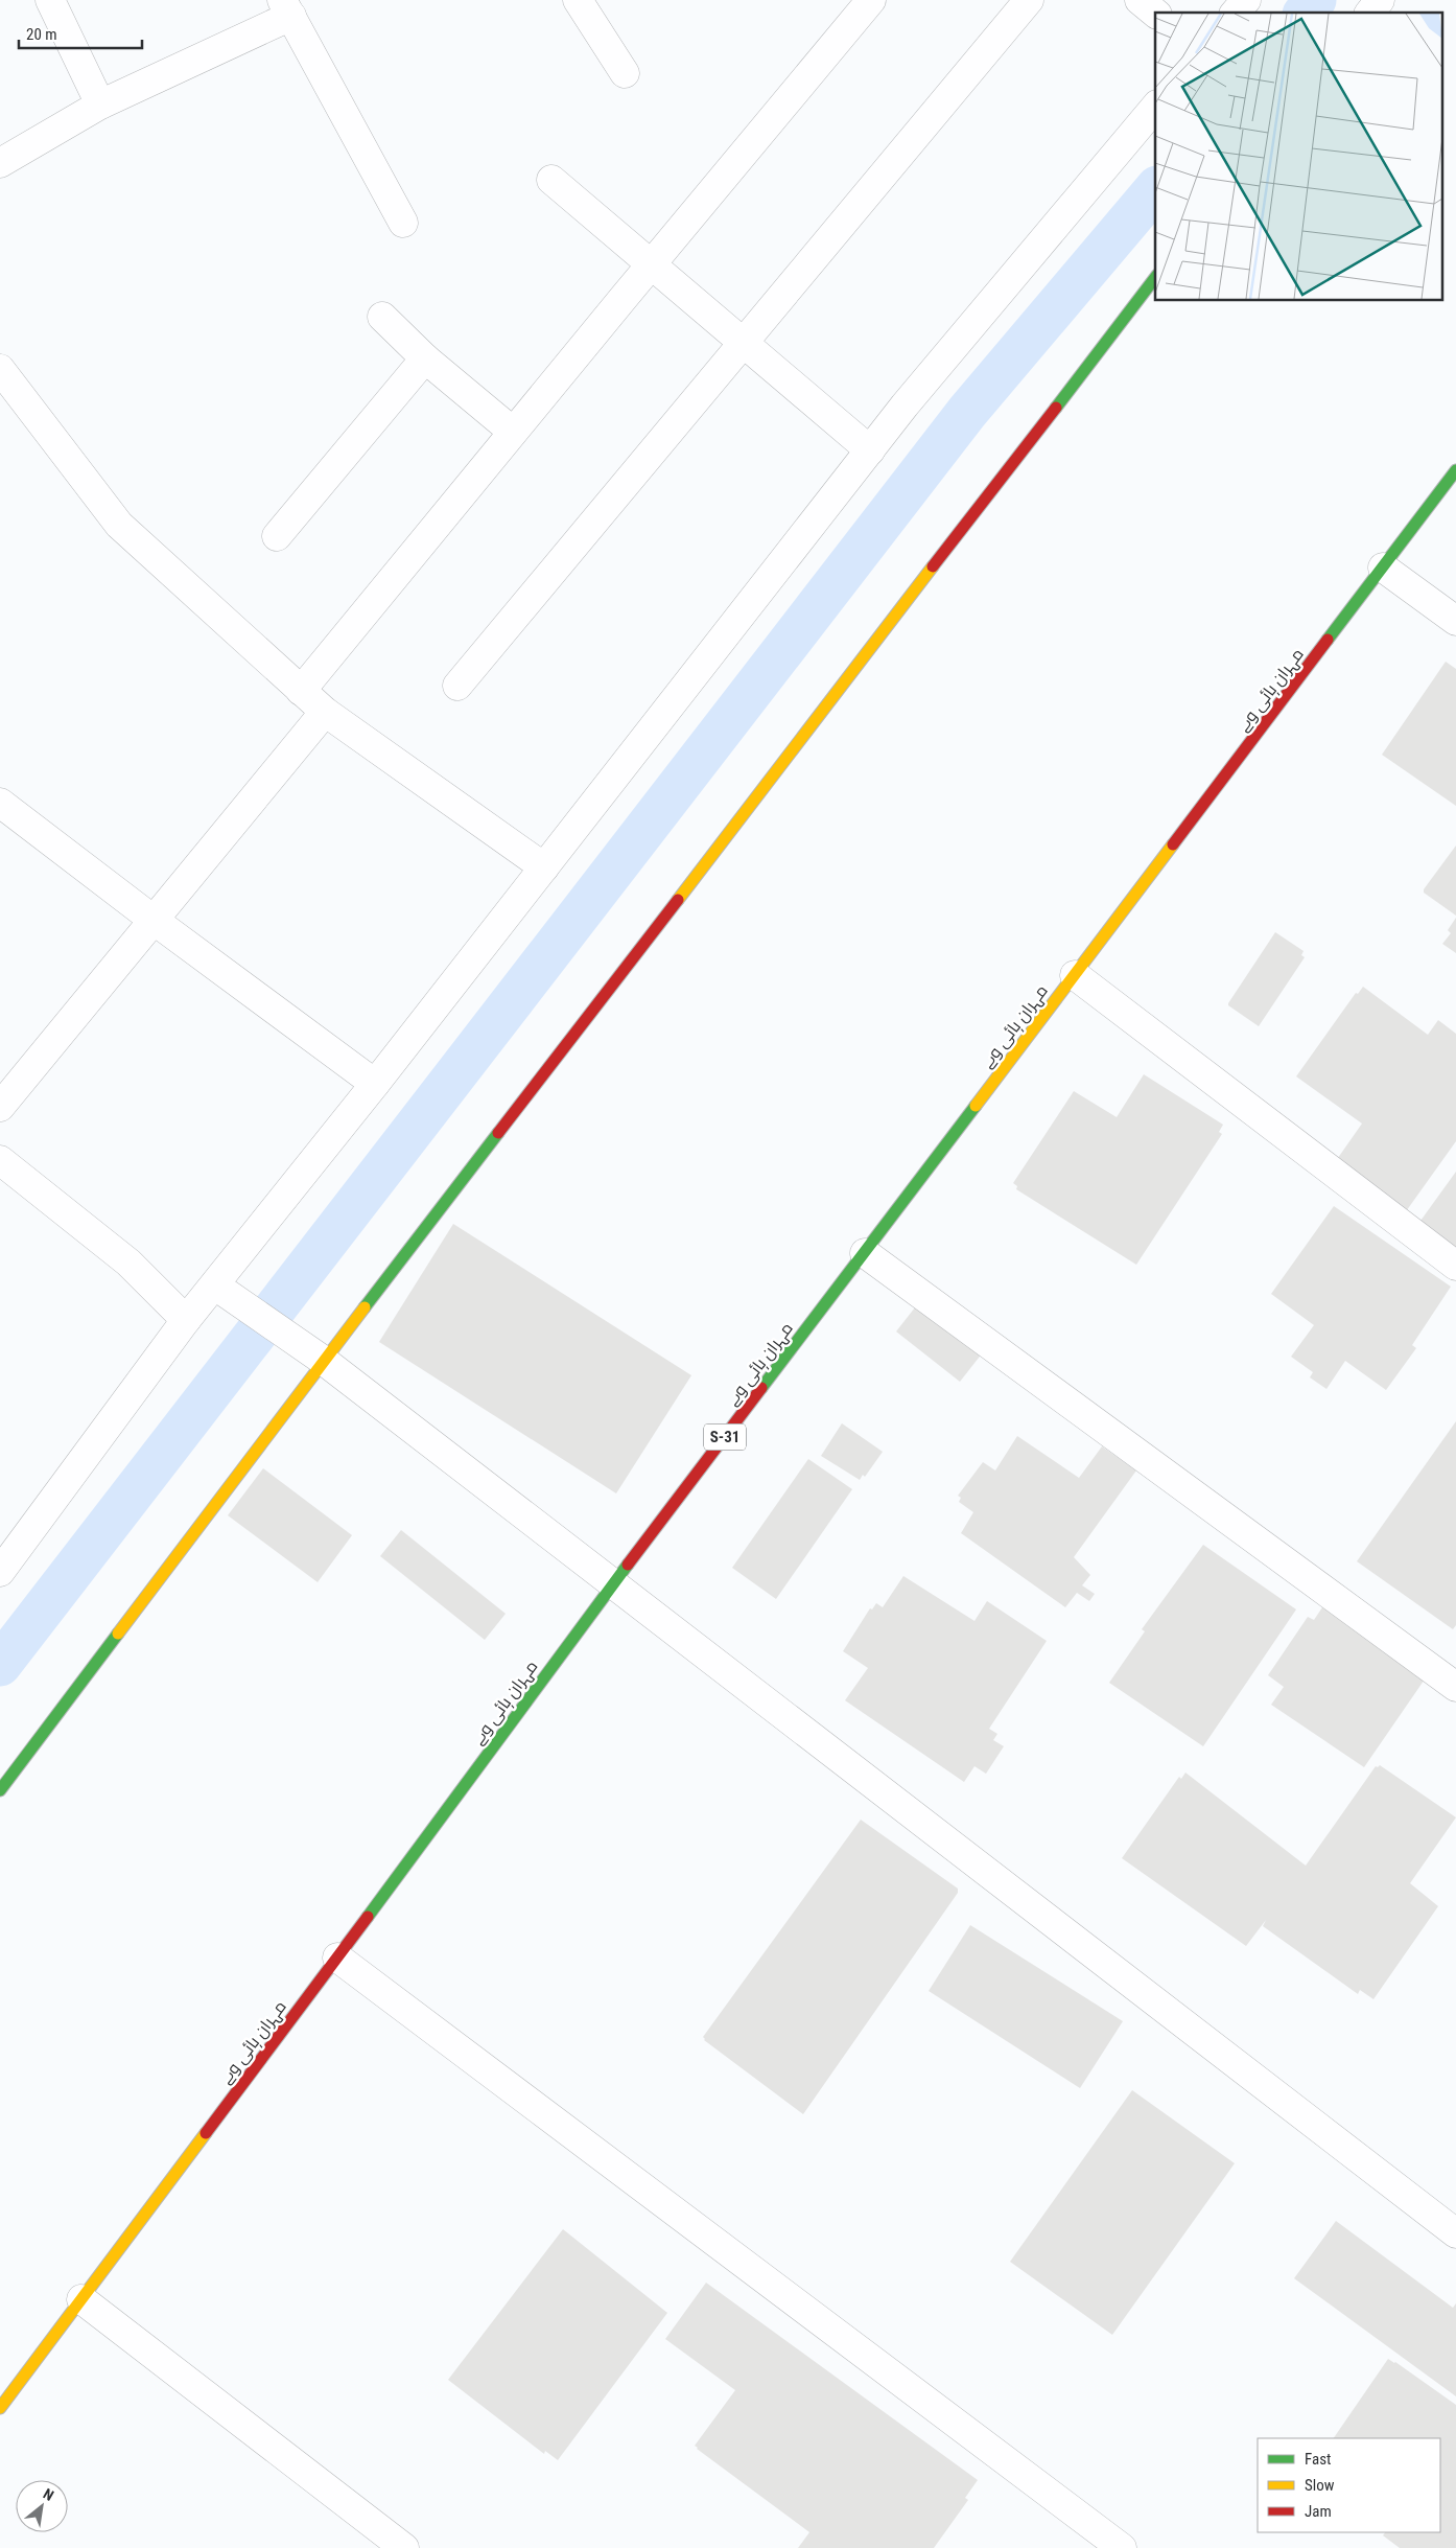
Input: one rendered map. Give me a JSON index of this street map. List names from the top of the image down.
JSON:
{
  "streets": {
    "main road": ["مہران ہائی وے", "S-31"]
  },
  "legend": ["Fast", "Slow", "Jam"],
  "scale_bar": "20 m",
  "north": "top right"
}
